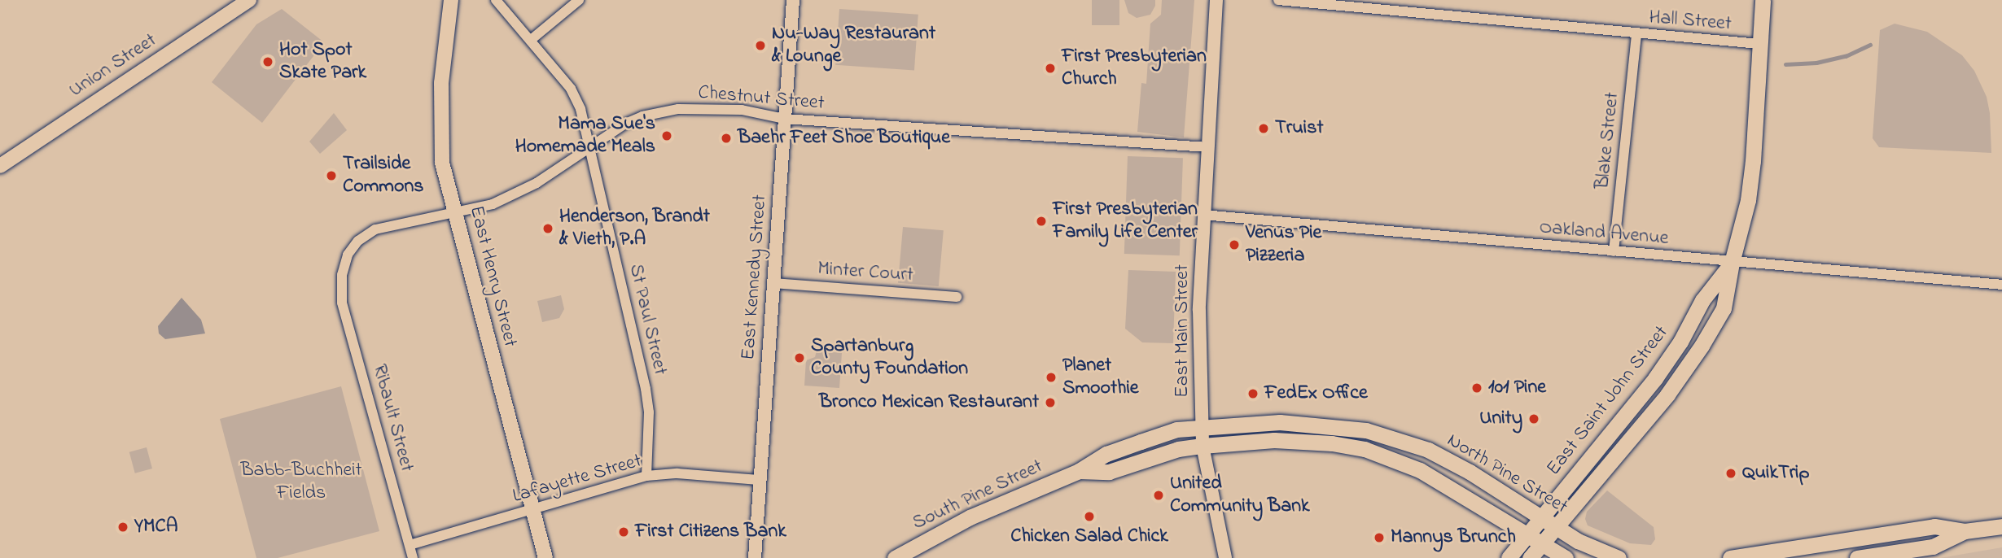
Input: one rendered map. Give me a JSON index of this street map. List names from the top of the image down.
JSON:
{
  "streets": {
    "main road": [
      "Union Street",
      "East Henry Street",
      "East Saint John Street",
      "North Pine Street",
      "South Pine Street"
    ],
    "street": [
      "Hall Street",
      "Chestnut Street",
      "Blake Street",
      "Oakland Avenue",
      "Minter Court",
      "East Kennedy Street",
      "St Paul Street",
      "East Main Street",
      "Ribault Street",
      "Lafayette Street"
    ]
  },
  "crossings": [
    ["Hall Street", "Blake Street"],
    ["Hall Street", "East Saint John Street"],
    ["Chestnut Street", "East Henry Street"],
    ["Chestnut Street", "East Kennedy Street"],
    ["Chestnut Street", "St Paul Street"],
    ["Chestnut Street", "East Main Street"],
    ["Chestnut Street", "Ribault Street"],
    ["Blake Street", "Oakland Avenue"],
    ["Oakland Avenue", "East Main Street"],
    ["Oakland Avenue", "East Saint John Street"],
    ["Minter Court", "East Kennedy Street"],
    ["East Henry Street", "Lafayette Street"],
    ["East Kennedy Street", "Lafayette Street"],
    ["St Paul Street", "Lafayette Street"],
    ["East Main Street", "North Pine Street"],
    ["East Main Street", "South Pine Street"],
    ["East Saint John Street", "North Pine Street"],
    ["Ribault Street", "Lafayette Street"],
    ["North Pine Street", "South Pine Street"]
  ],
  "parks": ["Babb-Buchheit Fields"],
  "places": [
    "Nu-Way Restaurant & Lounge",
    "Hot Spot Skate Park",
    "First Presbyterian Church",
    "Truist",
    "Mama Sue's Homemade Meals",
    "Baehr Feet Shoe Boutique",
    "Trailside Commons",
    "First Presbyterian Family Life Center",
    "Henderson, Brandt & Vieth, P.A",
    "Venus Pie Pizzeria",
    "Spartanburg County Foundation",
    "Planet Smoothie",
    "101 Pine",
    "FedEx Office",
    "Bronco Mexican Restaurant",
    "Unity",
    "QuikTrip",
    "United Community Bank",
    "Chicken Salad Chick",
    "YMCA",
    "First Citizens Bank",
    "Mannys Brunch"
  ]
}
